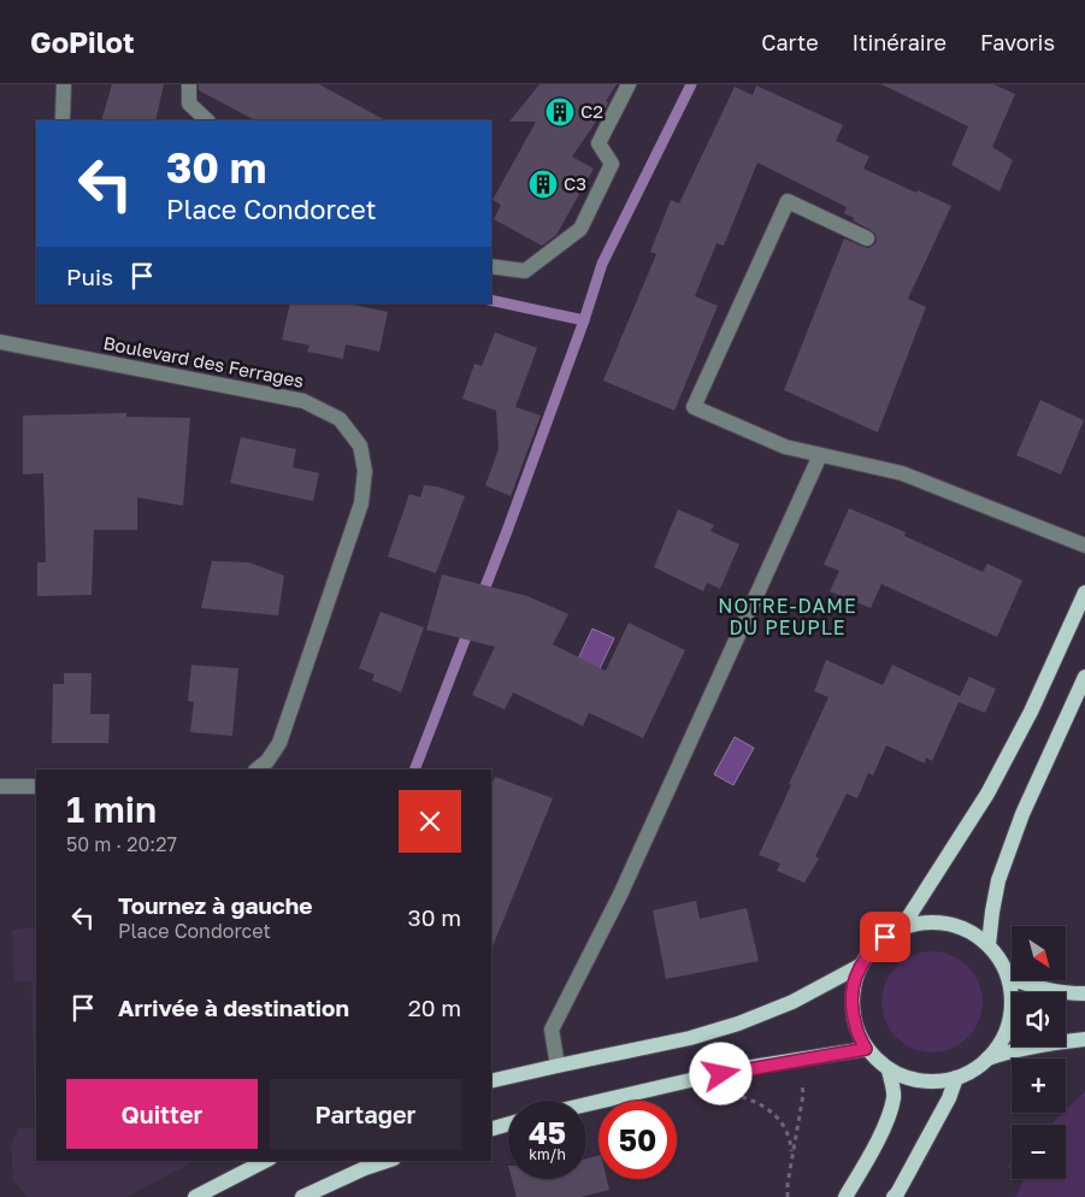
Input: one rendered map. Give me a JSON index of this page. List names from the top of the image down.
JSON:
{
  "streets": {
    "street": ["Boulevard des Ferrages"]
  },
  "districts": ["NOTRE-DAME DU PEUPLE"],
  "places": {
    "building": ["C2", "C3"]
  },
  "north": "bottom right",
  "page": {
    "header": "GoPilot",
    "nav": ["Carte", "Itinéraire", "Favoris"],
    "turn": ["30 m", "Place Condorcet"],
    "then": "Puis",
    "heading": ["1 min", "50 m · 20:27"],
    "list": [
      {
        "name": "Tournez à gauche",
        "note": "Place Condorcet",
        "value": "30 m"
      },
      {
        "name": "Arrivée à destination",
        "value": "20 m"
      }
    ],
    "map_buttons": ["+", "−"],
    "buttons": ["Quitter", "Partager"],
    "speed": "45 km/h",
    "limit": "50"
  }
}
